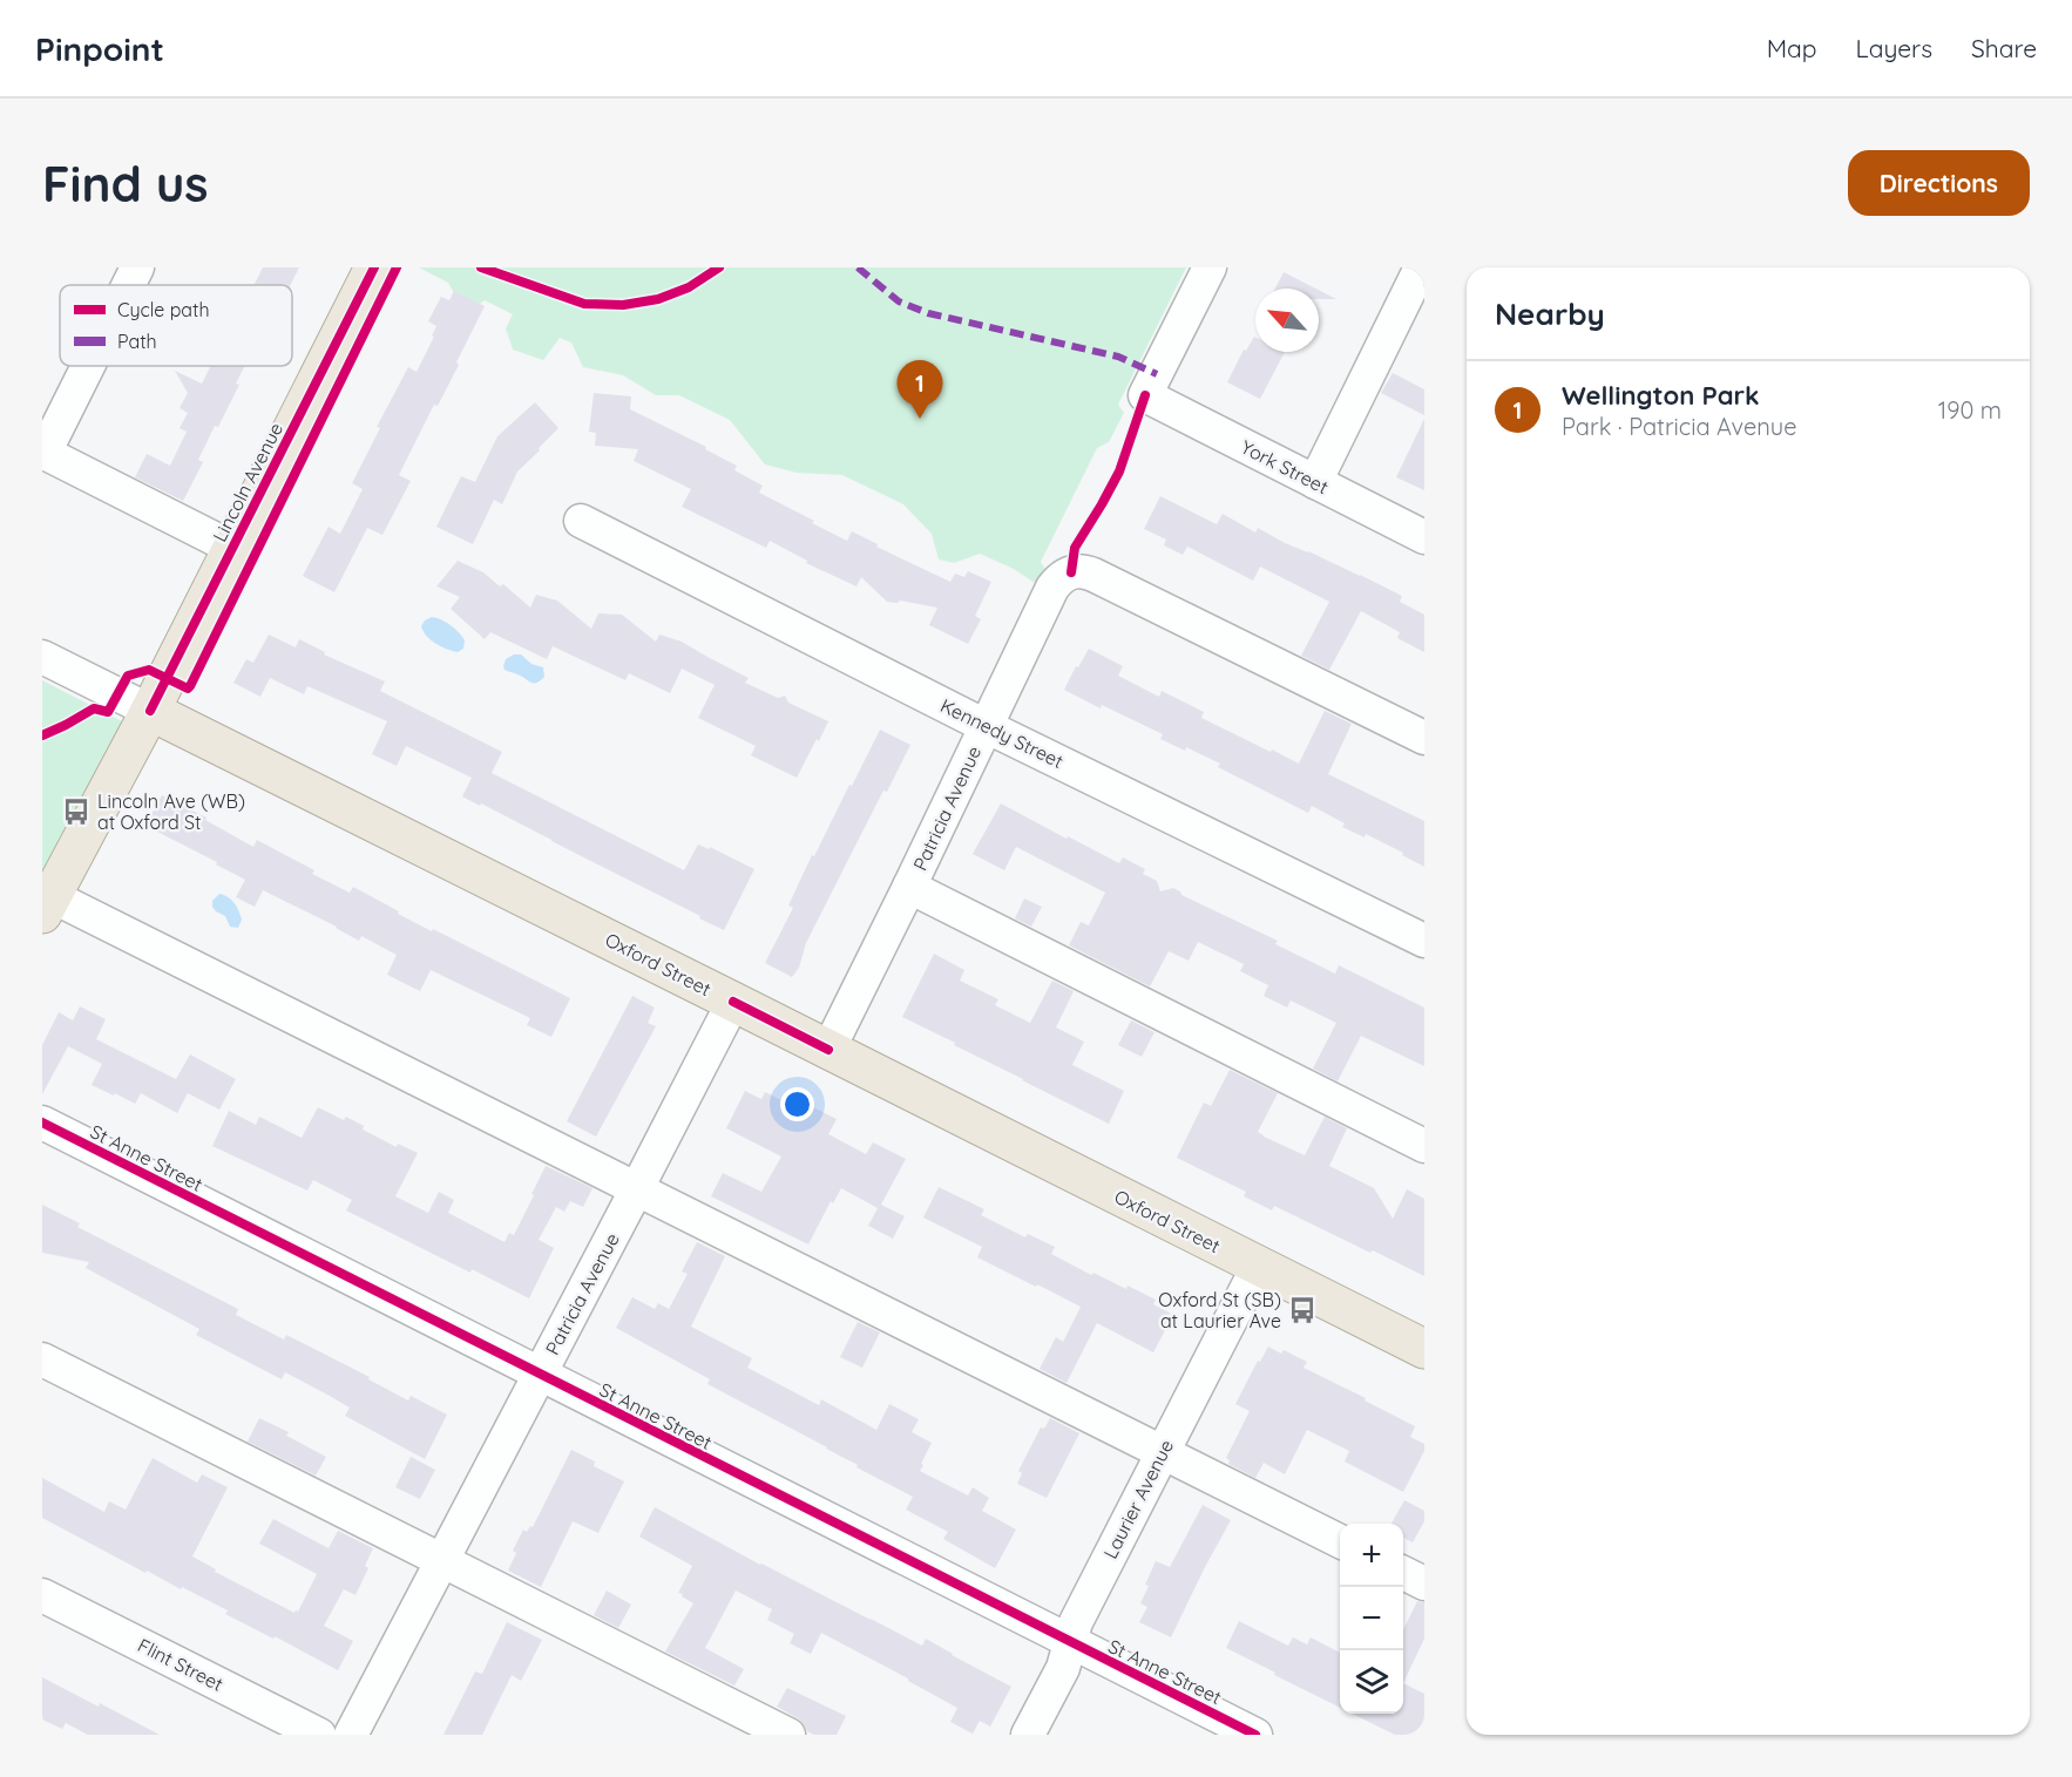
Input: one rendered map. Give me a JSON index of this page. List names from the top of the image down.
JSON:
{
  "streets": {
    "main road": ["Lincoln Avenue", "Oxford Street"],
    "street": [
      "York Street",
      "Kennedy Street",
      "Patricia Avenue",
      "St Anne Street",
      "Laurier Avenue",
      "Flint Street"
    ]
  },
  "crossings": [
    ["Lincoln Avenue", "Oxford Street"],
    ["Kennedy Street", "Patricia Avenue"],
    ["Patricia Avenue", "Oxford Street"],
    ["Patricia Avenue", "St Anne Street"],
    ["Oxford Street", "Laurier Avenue"],
    ["St Anne Street", "Laurier Avenue"]
  ],
  "places": {
    "bus stop": ["Lincoln Ave (WB) at Oxford St", "Oxford St (SB) at Laurier Ave"]
  },
  "legend": ["Cycle path", "Path"],
  "north": "top left",
  "page": {
    "header": "Pinpoint",
    "nav": ["Map", "Layers", "Share"],
    "buttons": "Directions",
    "title": "Find us",
    "heading": "Nearby",
    "list": [
      {
        "mark": "1",
        "name": "Wellington Park",
        "note": "Park · Patricia Avenue",
        "value": "190 m"
      }
    ],
    "pins": "1",
    "map_buttons": ["+", "−"]
  }
}
